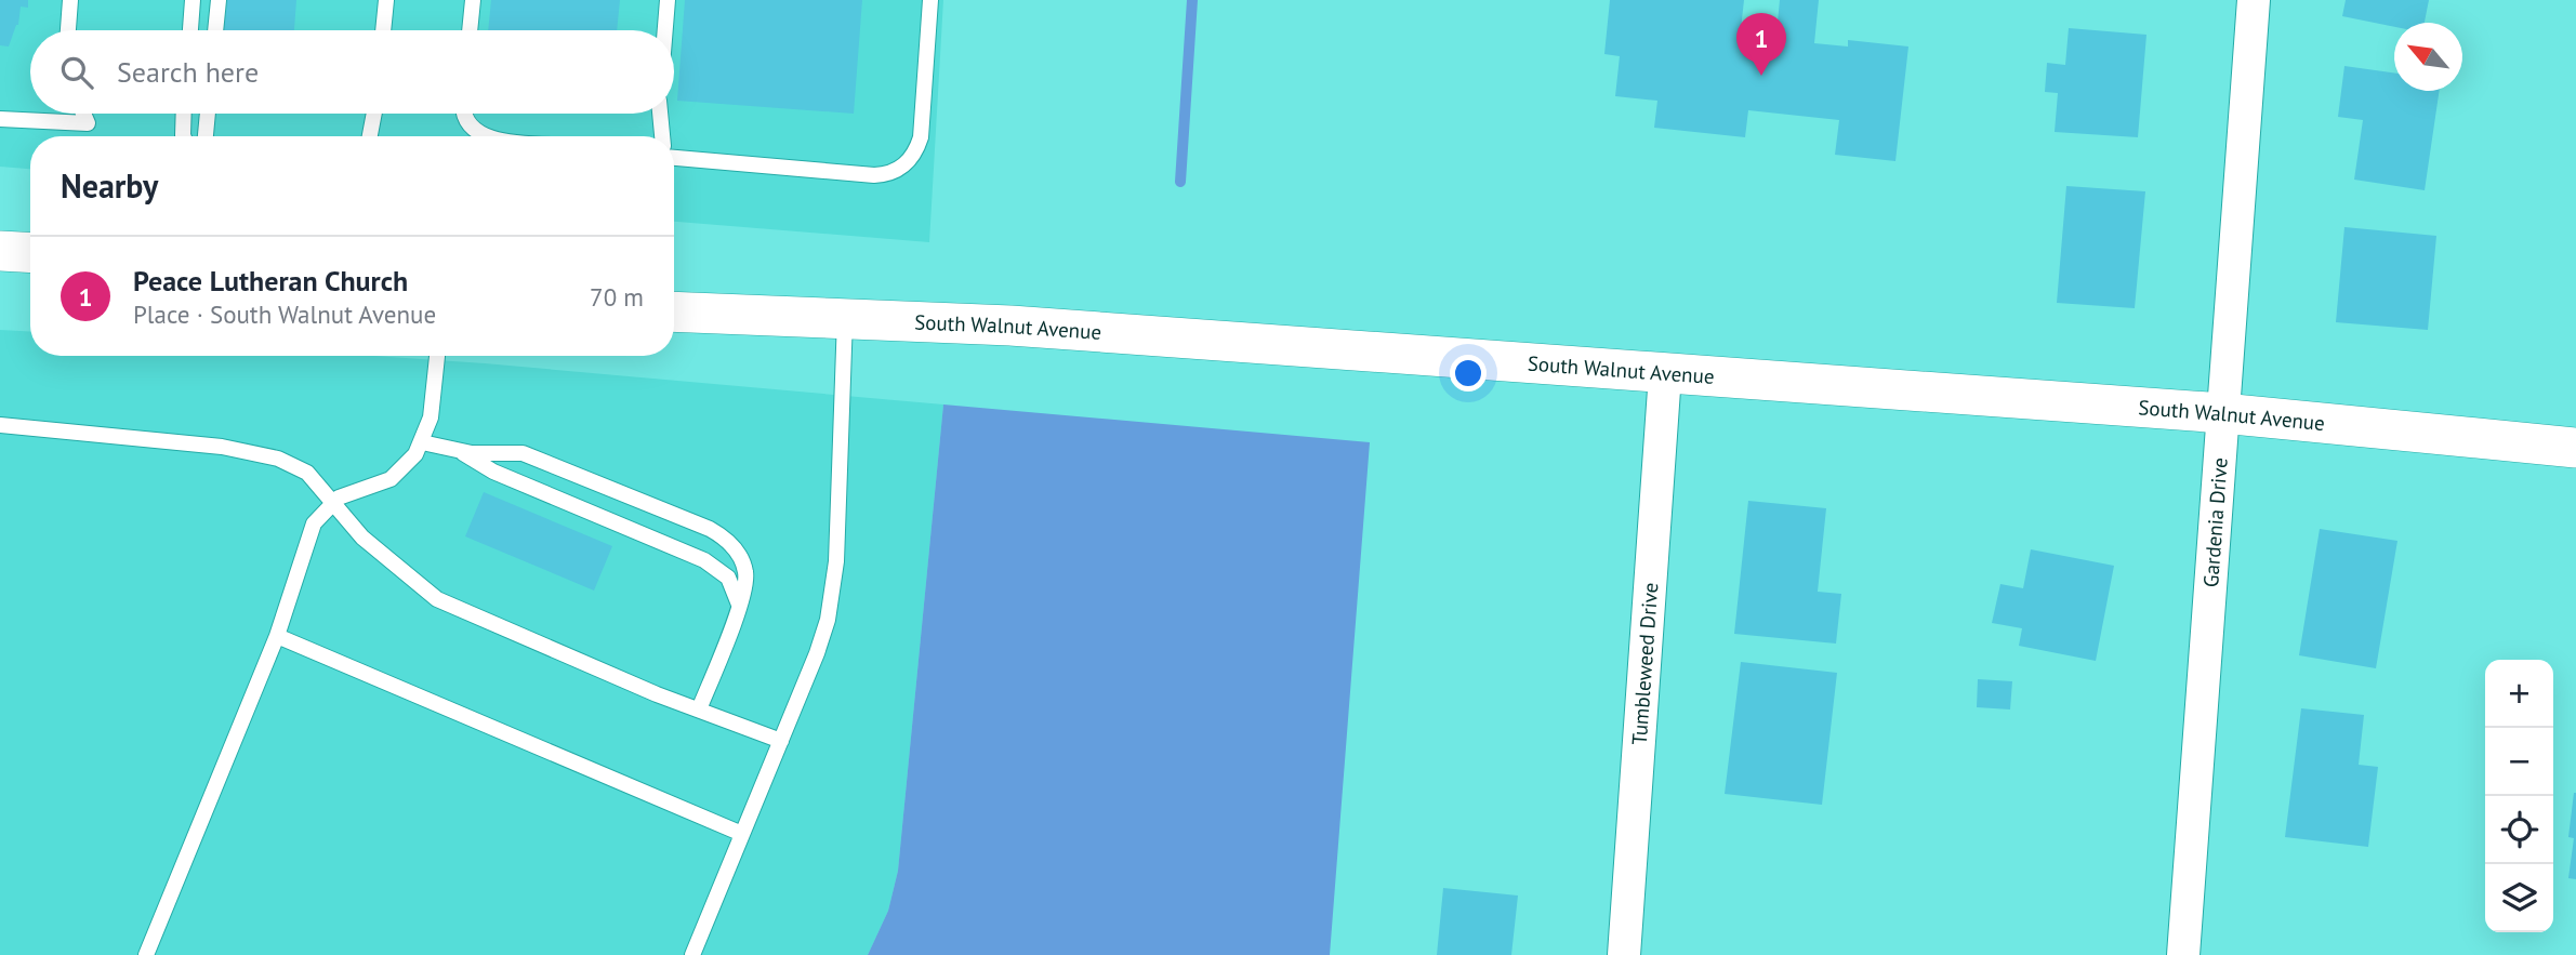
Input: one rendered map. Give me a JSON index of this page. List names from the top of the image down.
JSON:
{
  "streets": {
    "street": ["South Walnut Avenue", "Gardenia Drive", "Tumbleweed Drive"]
  },
  "crossings": [
    ["South Walnut Avenue", "Gardenia Drive"],
    ["South Walnut Avenue", "Tumbleweed Drive"]
  ],
  "north": "top left",
  "page": {
    "pins": "1",
    "search": "Search here",
    "heading": "Nearby",
    "list": [
      {
        "mark": "1",
        "name": "Peace Lutheran Church",
        "note": "Place · South Walnut Avenue",
        "value": "70 m"
      }
    ],
    "map_buttons": ["+", "−"]
  }
}
